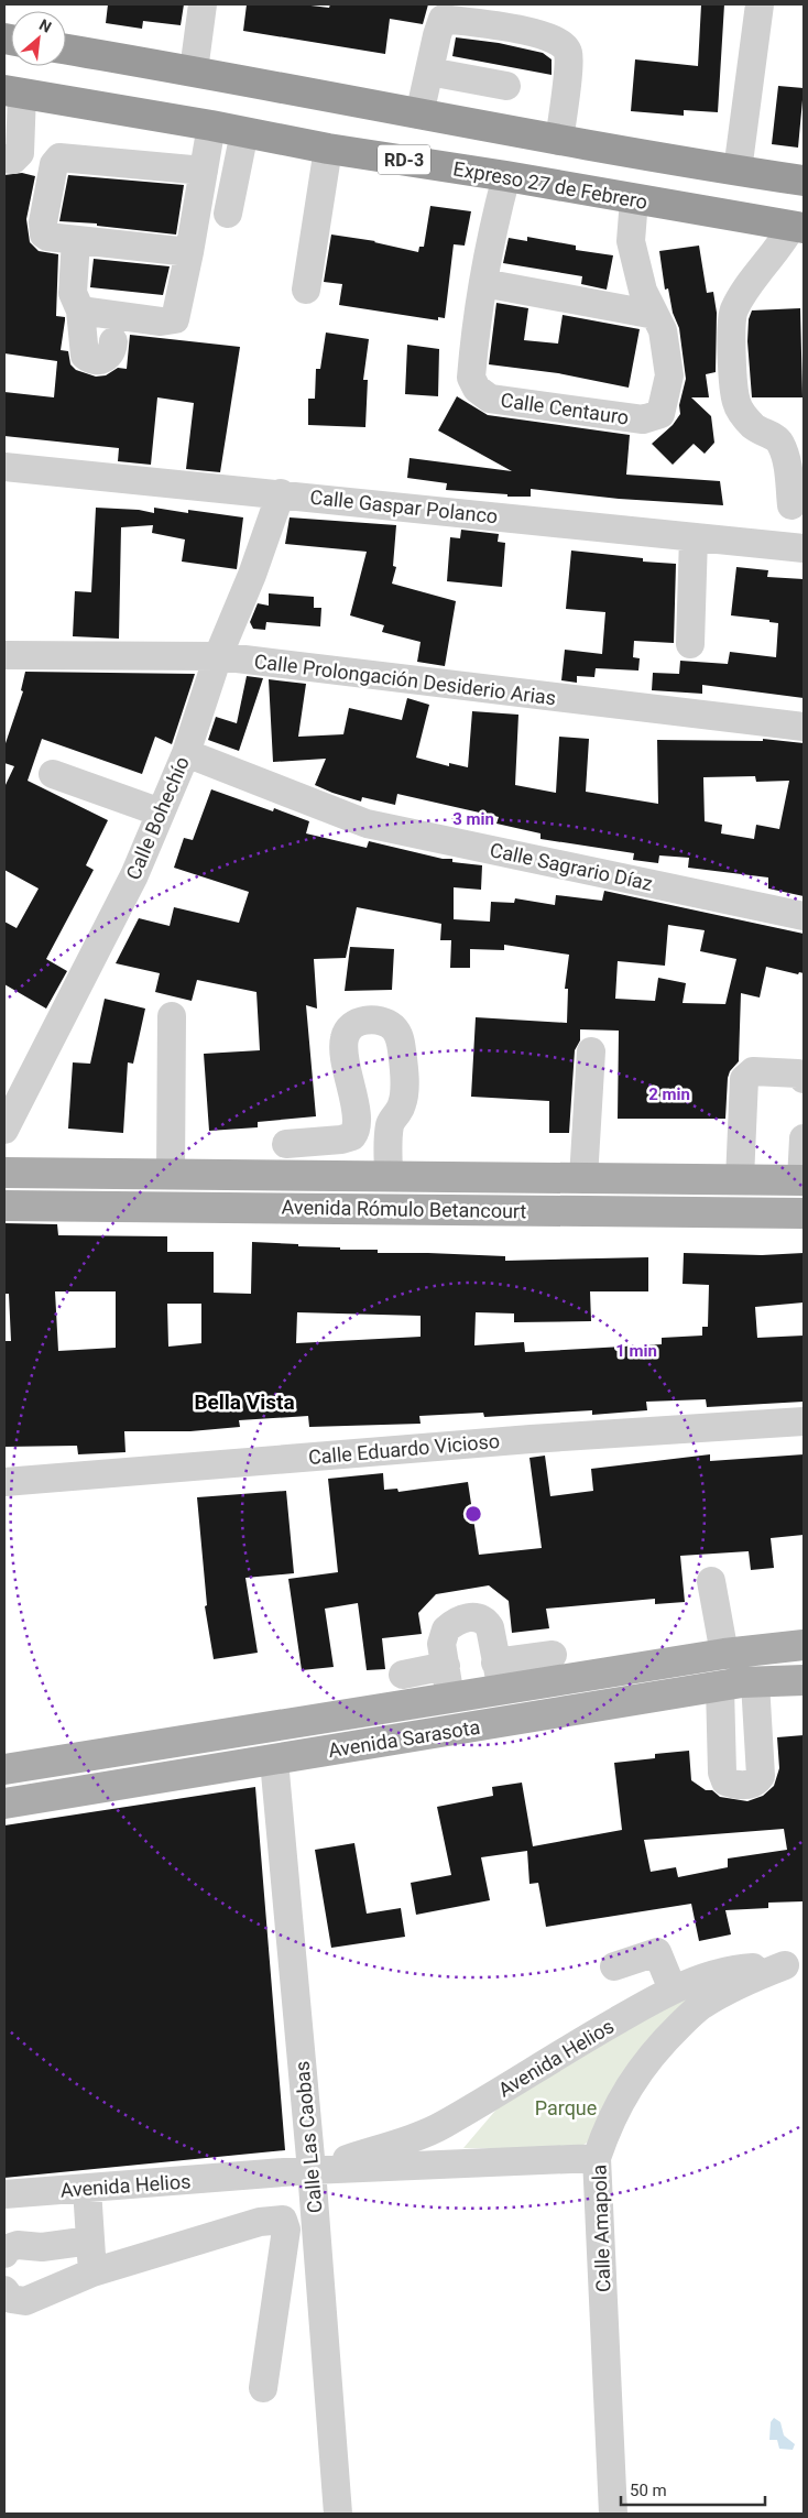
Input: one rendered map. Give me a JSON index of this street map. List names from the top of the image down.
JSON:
{
  "streets": {
    "highway": ["RD-3", "Expreso 27 de Febrero"],
    "main road": ["Avenida Rómulo Betancourt", "Avenida Sarasota"],
    "street": [
      "Calle Centauro",
      "Calle Gaspar Polanco",
      "Calle Prolongación Desiderio Arias",
      "Calle Bohechío",
      "Calle Sagrario Díaz",
      "Calle Eduardo Vicioso",
      "Avenida Helios",
      "Calle Las Caobas",
      "Calle Amapola"
    ]
  },
  "crossings": [
    ["Expreso 27 de Febrero", "Calle Centauro"],
    ["Calle Gaspar Polanco", "Calle Bohechío"],
    ["Calle Prolongación Desiderio Arias", "Calle Bohechío"],
    ["Calle Bohechío", "Calle Sagrario Díaz"],
    ["Avenida Sarasota", "Calle Las Caobas"],
    ["Avenida Helios", "Calle Las Caobas"],
    ["Avenida Helios", "Calle Amapola"]
  ],
  "districts": ["Bella Vista"],
  "parks": ["Parque"],
  "scale_bar": "50 m",
  "north": "top right",
  "rings": ["3 min", "2 min", "1 min"]
}
